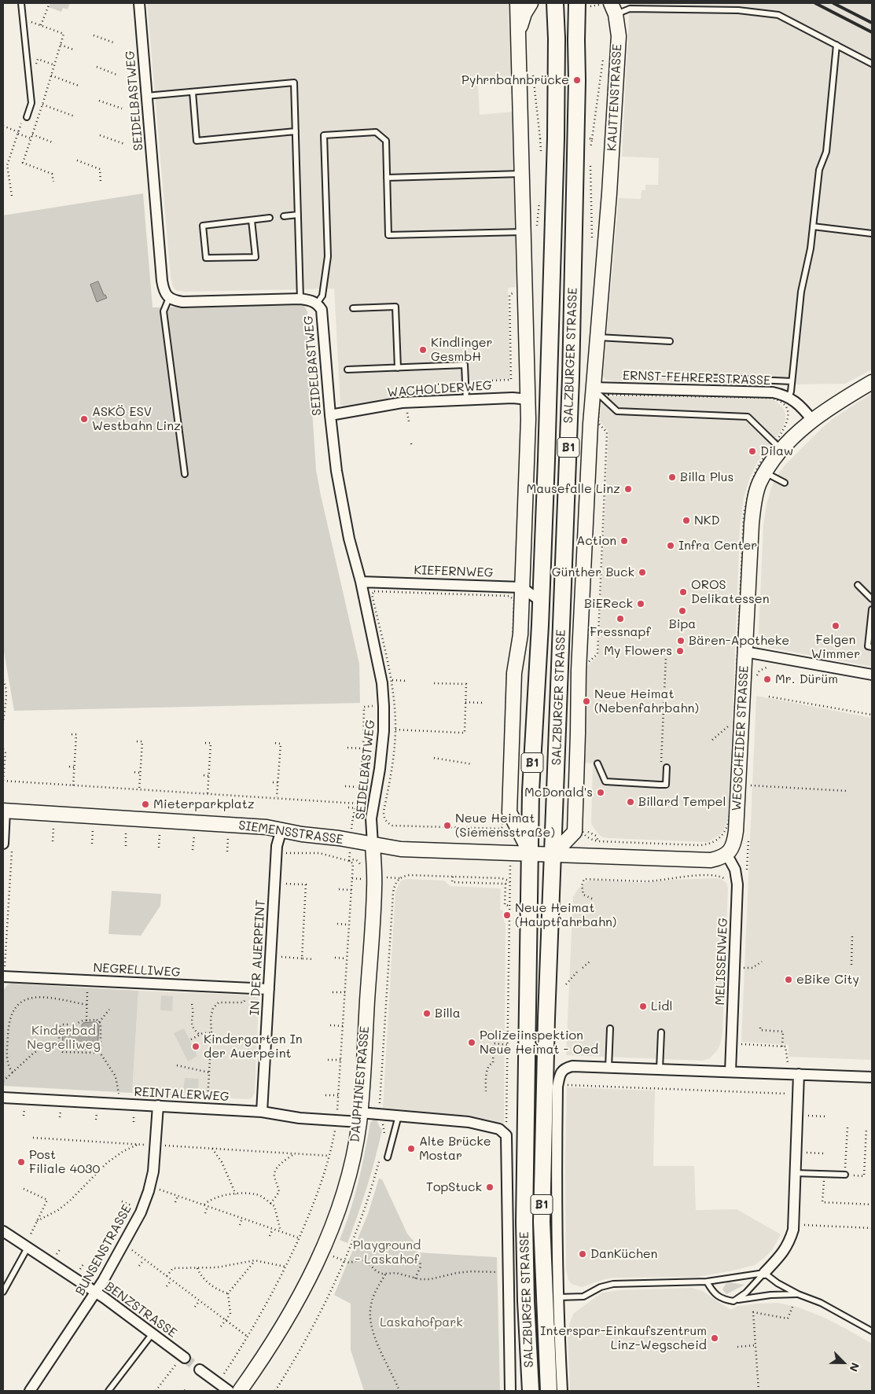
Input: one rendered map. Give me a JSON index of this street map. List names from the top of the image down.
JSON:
{
  "streets": {
    "main road": ["SALZBURGER STRASSE", "B1"],
    "street": [
      "KAUTTENSTRASSE",
      "SEIDELBASTWEG",
      "ERNST-FEHRER-STRASSE",
      "WACHOLDERWEG",
      "KIEFERNWEG",
      "WEGSCHEIDER STRASSE",
      "SIEMENSSTRASSE",
      "IN DER AUERPEINT",
      "MELISSENWEG",
      "NEGRELLIWEG",
      "DAUPHINESTRASSE",
      "REINTALERWEG",
      "BUNSENSTRASSE",
      "BENZSTRASSE"
    ]
  },
  "crossings": [
    ["KAUTTENSTRASSE", "ERNST-FEHRER-STRASSE"],
    ["SEIDELBASTWEG", "WACHOLDERWEG"],
    ["SEIDELBASTWEG", "KIEFERNWEG"],
    ["SEIDELBASTWEG", "SIEMENSSTRASSE"],
    ["SEIDELBASTWEG", "DAUPHINESTRASSE"],
    ["SALZBURGER STRASSE", "WACHOLDERWEG"],
    ["SALZBURGER STRASSE", "KIEFERNWEG"],
    ["SALZBURGER STRASSE", "SIEMENSSTRASSE"],
    ["ERNST-FEHRER-STRASSE", "WEGSCHEIDER STRASSE"],
    ["WEGSCHEIDER STRASSE", "MELISSENWEG"],
    ["SIEMENSSTRASSE", "IN DER AUERPEINT"],
    ["SIEMENSSTRASSE", "DAUPHINESTRASSE"],
    ["IN DER AUERPEINT", "NEGRELLIWEG"],
    ["IN DER AUERPEINT", "REINTALERWEG"],
    ["DAUPHINESTRASSE", "REINTALERWEG"],
    ["REINTALERWEG", "BUNSENSTRASSE"],
    ["BUNSENSTRASSE", "BENZSTRASSE"]
  ],
  "parks": ["Kinderbad Negrelliweg", "Playground - Laskahof", "Laskahofpark"],
  "places": [
    "Pyhrnbahnbrücke",
    "Kindlinger GesmbH",
    "ASKÖ ESV Westbahn Linz",
    "Dilaw",
    "Billa Plus",
    "Mausefalle Linz",
    "NKD",
    "Action",
    "Infra Center",
    "Günther Buck",
    "OROS Delikatessen",
    "BiEReck",
    "Bipa",
    "Fressnapf",
    "Felgen Wimmer",
    "Bären-Apotheke",
    "My Flowers",
    "Mr. Dürüm",
    "Neue Heimat (Nebenfahrbahn)",
    "McDonald's",
    "Billard Tempel",
    "Mieterparkplatz",
    "Neue Heimat (Siemensstraße)",
    "Neue Heimat (Hauptfahrbahn)",
    "eBike City",
    "Lidl",
    "Billa",
    "Polizeiinspektion Neue Heimat - Oed",
    "Kindergarten In der Auerpeint",
    "Alte Brücke Mostar",
    "Post Filiale 4030",
    "TopStuck",
    "DanKüchen",
    "Interspar-Einkaufszentrum Linz-Wegscheid"
  ],
  "north": "bottom right"
}
